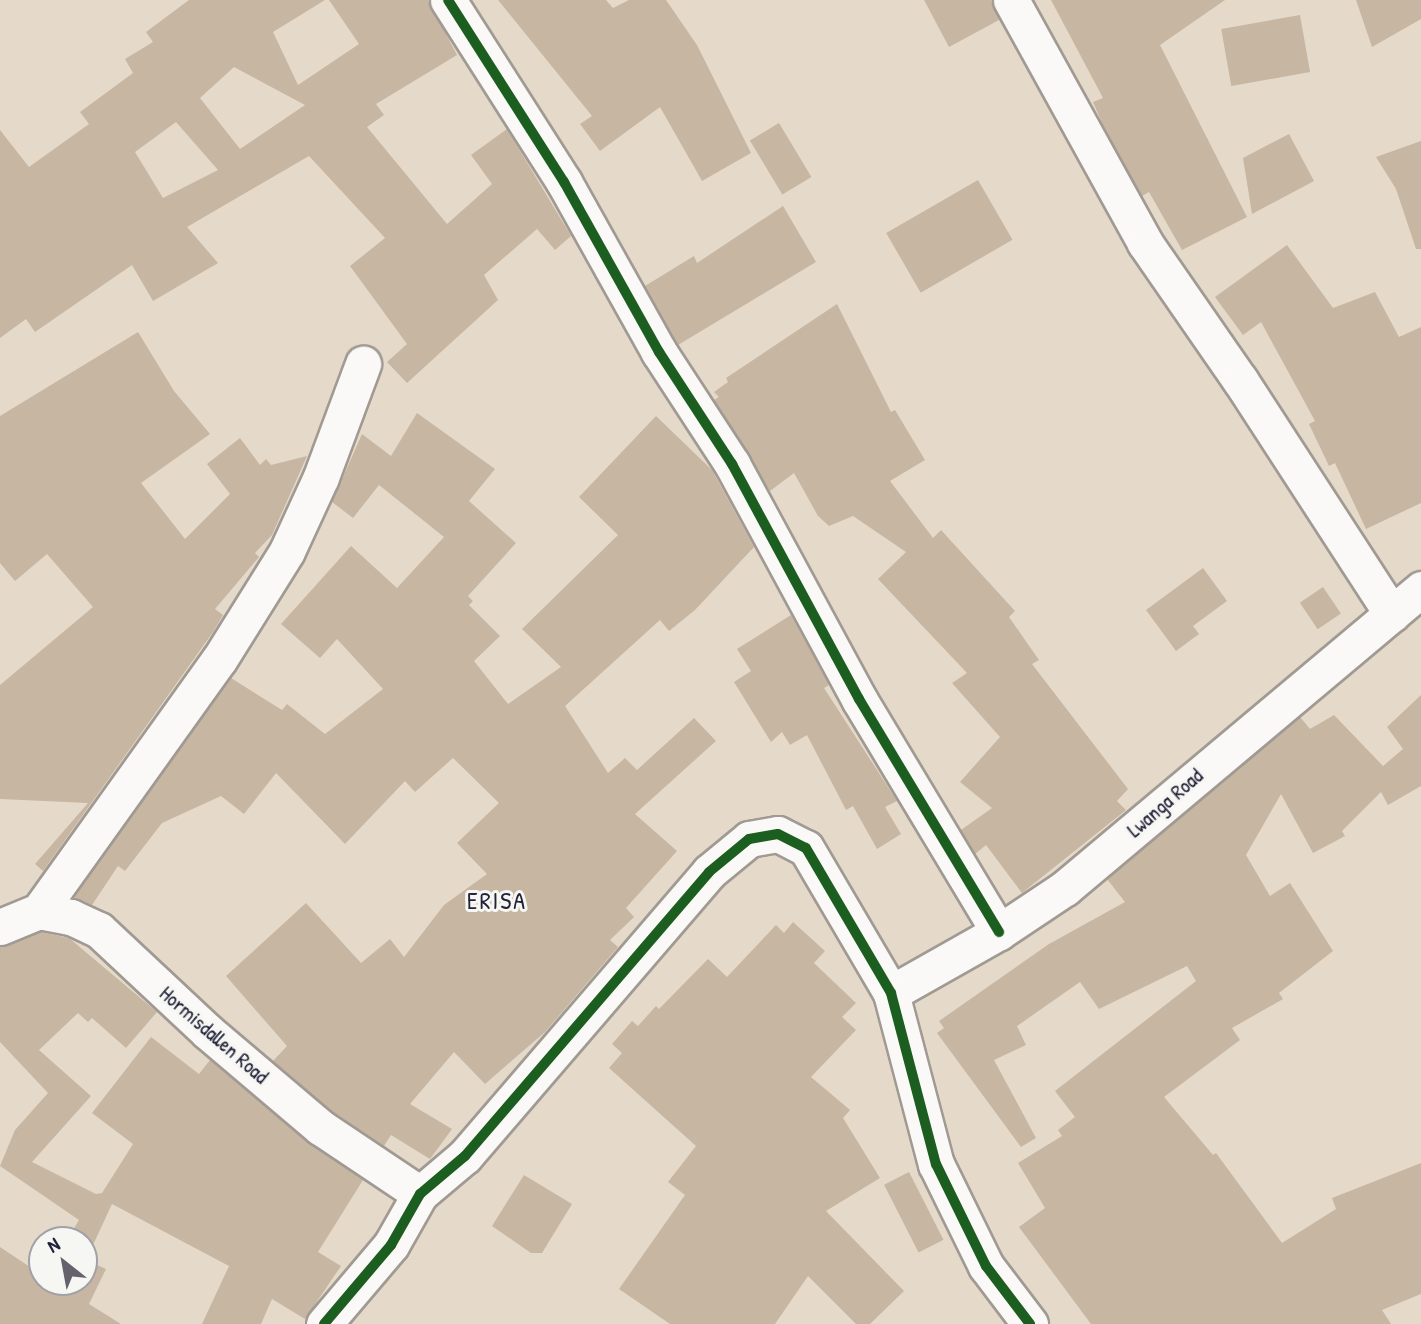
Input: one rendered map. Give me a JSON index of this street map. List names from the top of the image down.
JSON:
{
  "streets": {
    "street": ["Lwanga Road", "Hormisdallen Road"]
  },
  "districts": ["ERISA"],
  "north": "top left"
}
